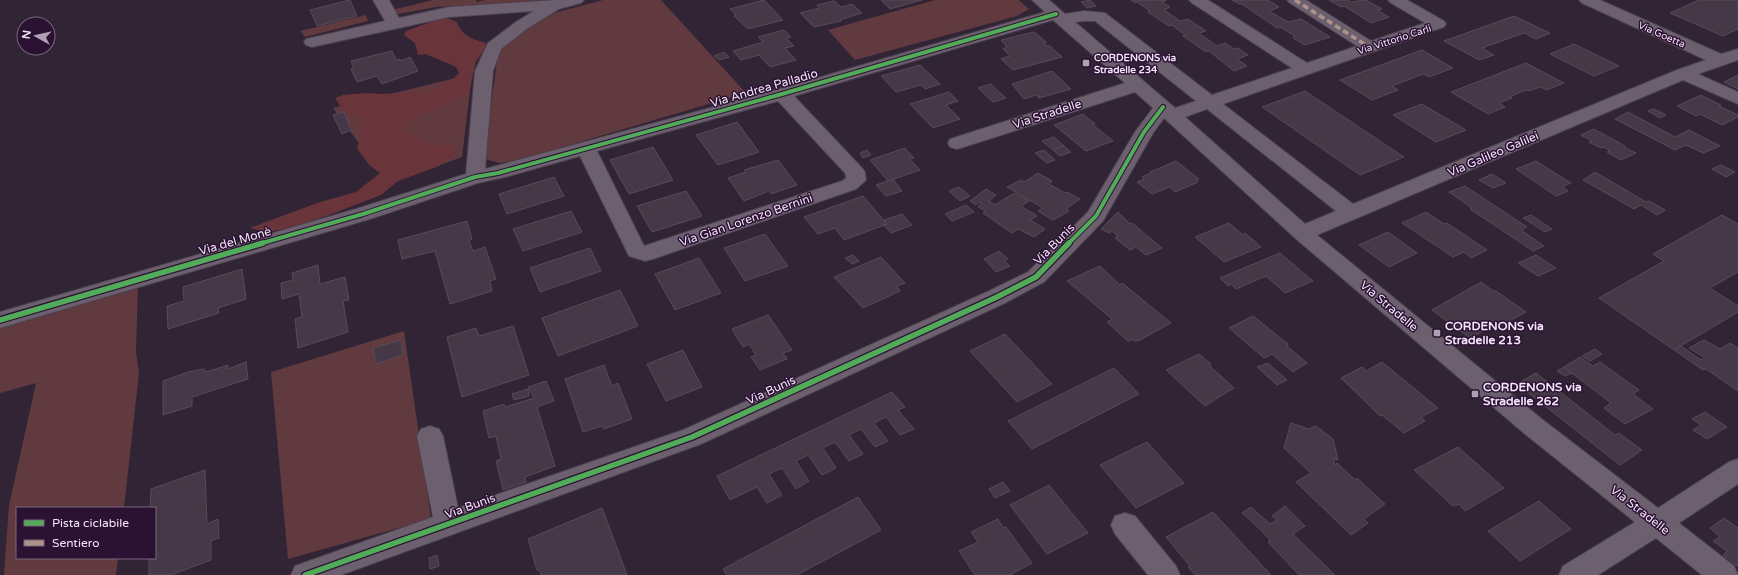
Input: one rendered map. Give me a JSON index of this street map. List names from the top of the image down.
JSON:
{
  "streets": {
    "street": [
      "Via Goetta",
      "Via Vittorio Carli",
      "Via Andrea Palladio",
      "Via Stradelle",
      "Via Galileo Galilei",
      "Via Gian Lorenzo Bernini",
      "Via del Monè",
      "Via Bunis"
    ]
  },
  "crossings": [
    ["Via Goetta", "Via Galileo Galilei"],
    ["Via Vittorio Carli", "Via Andrea Palladio"],
    ["Via Vittorio Carli", "Via Stradelle"],
    ["Via Vittorio Carli", "Via Bunis"],
    ["Via Andrea Palladio", "Via Stradelle"],
    ["Via Andrea Palladio", "Via Galileo Galilei"],
    ["Via Andrea Palladio", "Via Gian Lorenzo Bernini"],
    ["Via Andrea Palladio", "Via del Monè"],
    ["Via Stradelle", "Via Galileo Galilei"],
    ["Via Stradelle", "Via Bunis"]
  ],
  "places": {
    "transit": ["CORDENONS via Stradelle 234", "CORDENONS via Stradelle 213", "CORDENONS via Stradelle 262"]
  },
  "legend": ["Pista ciclabile", "Sentiero"],
  "north": "left"
}
